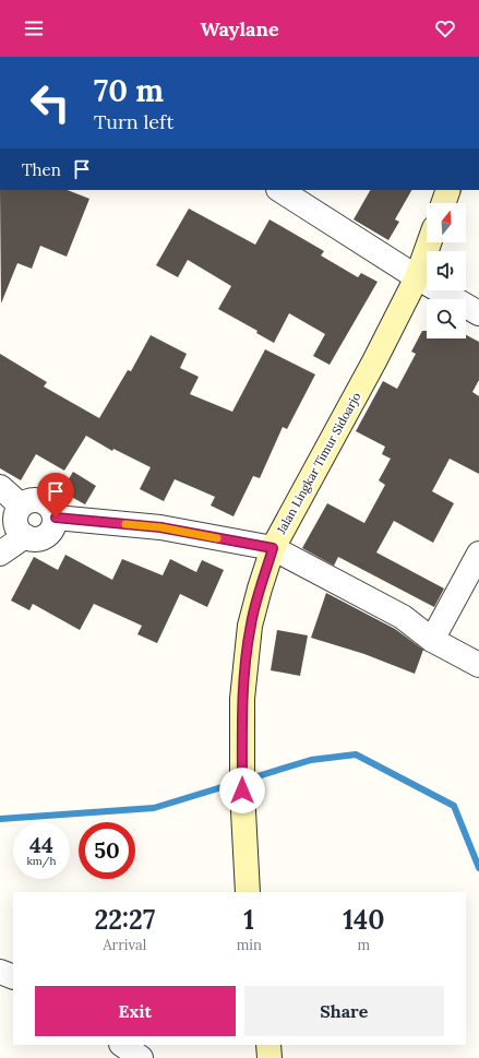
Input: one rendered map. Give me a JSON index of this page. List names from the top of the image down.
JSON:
{
  "streets": {
    "main road": ["Jalan Lingkar Timur Sidoarjo"]
  },
  "north": "top",
  "page": {
    "header": "Waylane",
    "turn": ["70 m", "Turn left"],
    "then": "Then",
    "speed": "44 km/h",
    "limit": "50",
    "eta": [
      "22:27",
      "Arrival",
      "1",
      "min",
      "140",
      "m"
    ],
    "buttons": ["Exit", "Share"]
  }
}
